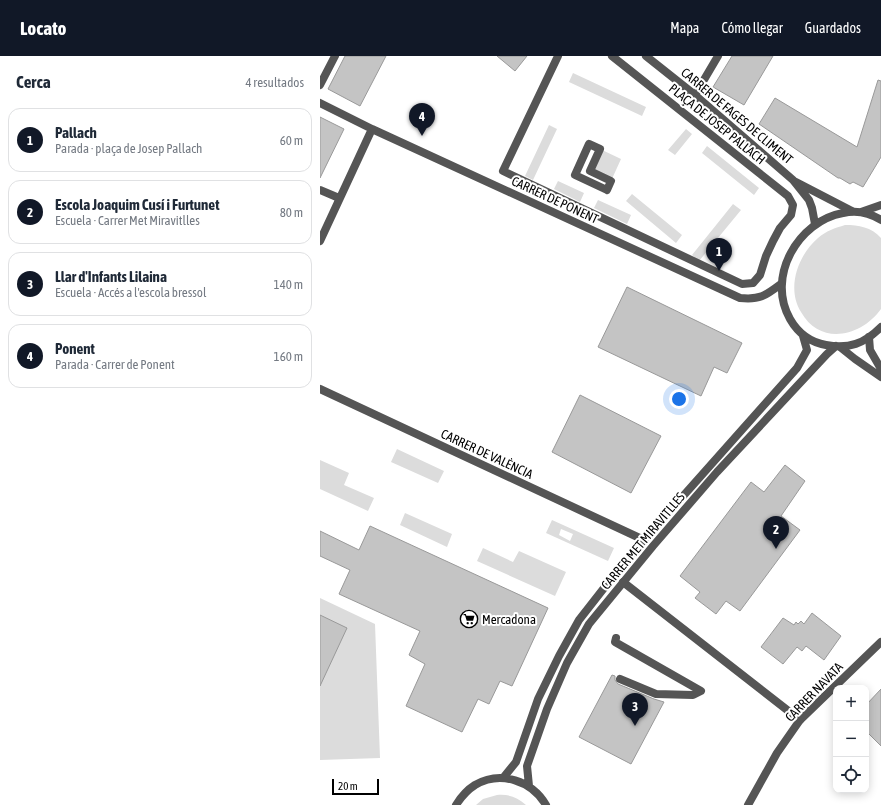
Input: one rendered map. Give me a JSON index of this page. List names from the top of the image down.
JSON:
{
  "streets": {
    "street": [
      "CARRER DE FAGES DE CLIMENT",
      "PLAÇA DE JOSEP PALLACH",
      "CARRER DE PONENT",
      "CARRER DE VALÈNCIA",
      "CARRER MET MIRAVITLLES",
      "CARRER NAVATA"
    ]
  },
  "crossings": [
    ["CARRER DE VALÈNCIA", "CARRER MET MIRAVITLLES"]
  ],
  "places": {
    "supermarket": ["Mercadona"]
  },
  "scale_bar": "20 m",
  "page": {
    "header": "Locato",
    "nav": ["Mapa", "Cómo llegar", "Guardados"],
    "heading": ["Cerca", "4 resultados"],
    "pins": [
      "4",
      "1",
      "2",
      "3"
    ],
    "list": [
      {
        "mark": "1",
        "name": "Pallach",
        "note": "Parada · plaça de Josep Pallach",
        "value": "60 m"
      },
      {
        "mark": "2",
        "name": "Escola Joaquim Cusí i Furtunet",
        "note": "Escuela · Carrer Met Miravitlles",
        "value": "80 m"
      },
      {
        "mark": "3",
        "name": "Llar d'Infants Lilaina",
        "note": "Escuela · Accés a l'escola bressol",
        "value": "140 m"
      },
      {
        "mark": "4",
        "name": "Ponent",
        "note": "Parada · Carrer de Ponent",
        "value": "160 m"
      }
    ],
    "map_buttons": ["+", "−"],
    "scale": "20 m"
  }
}
